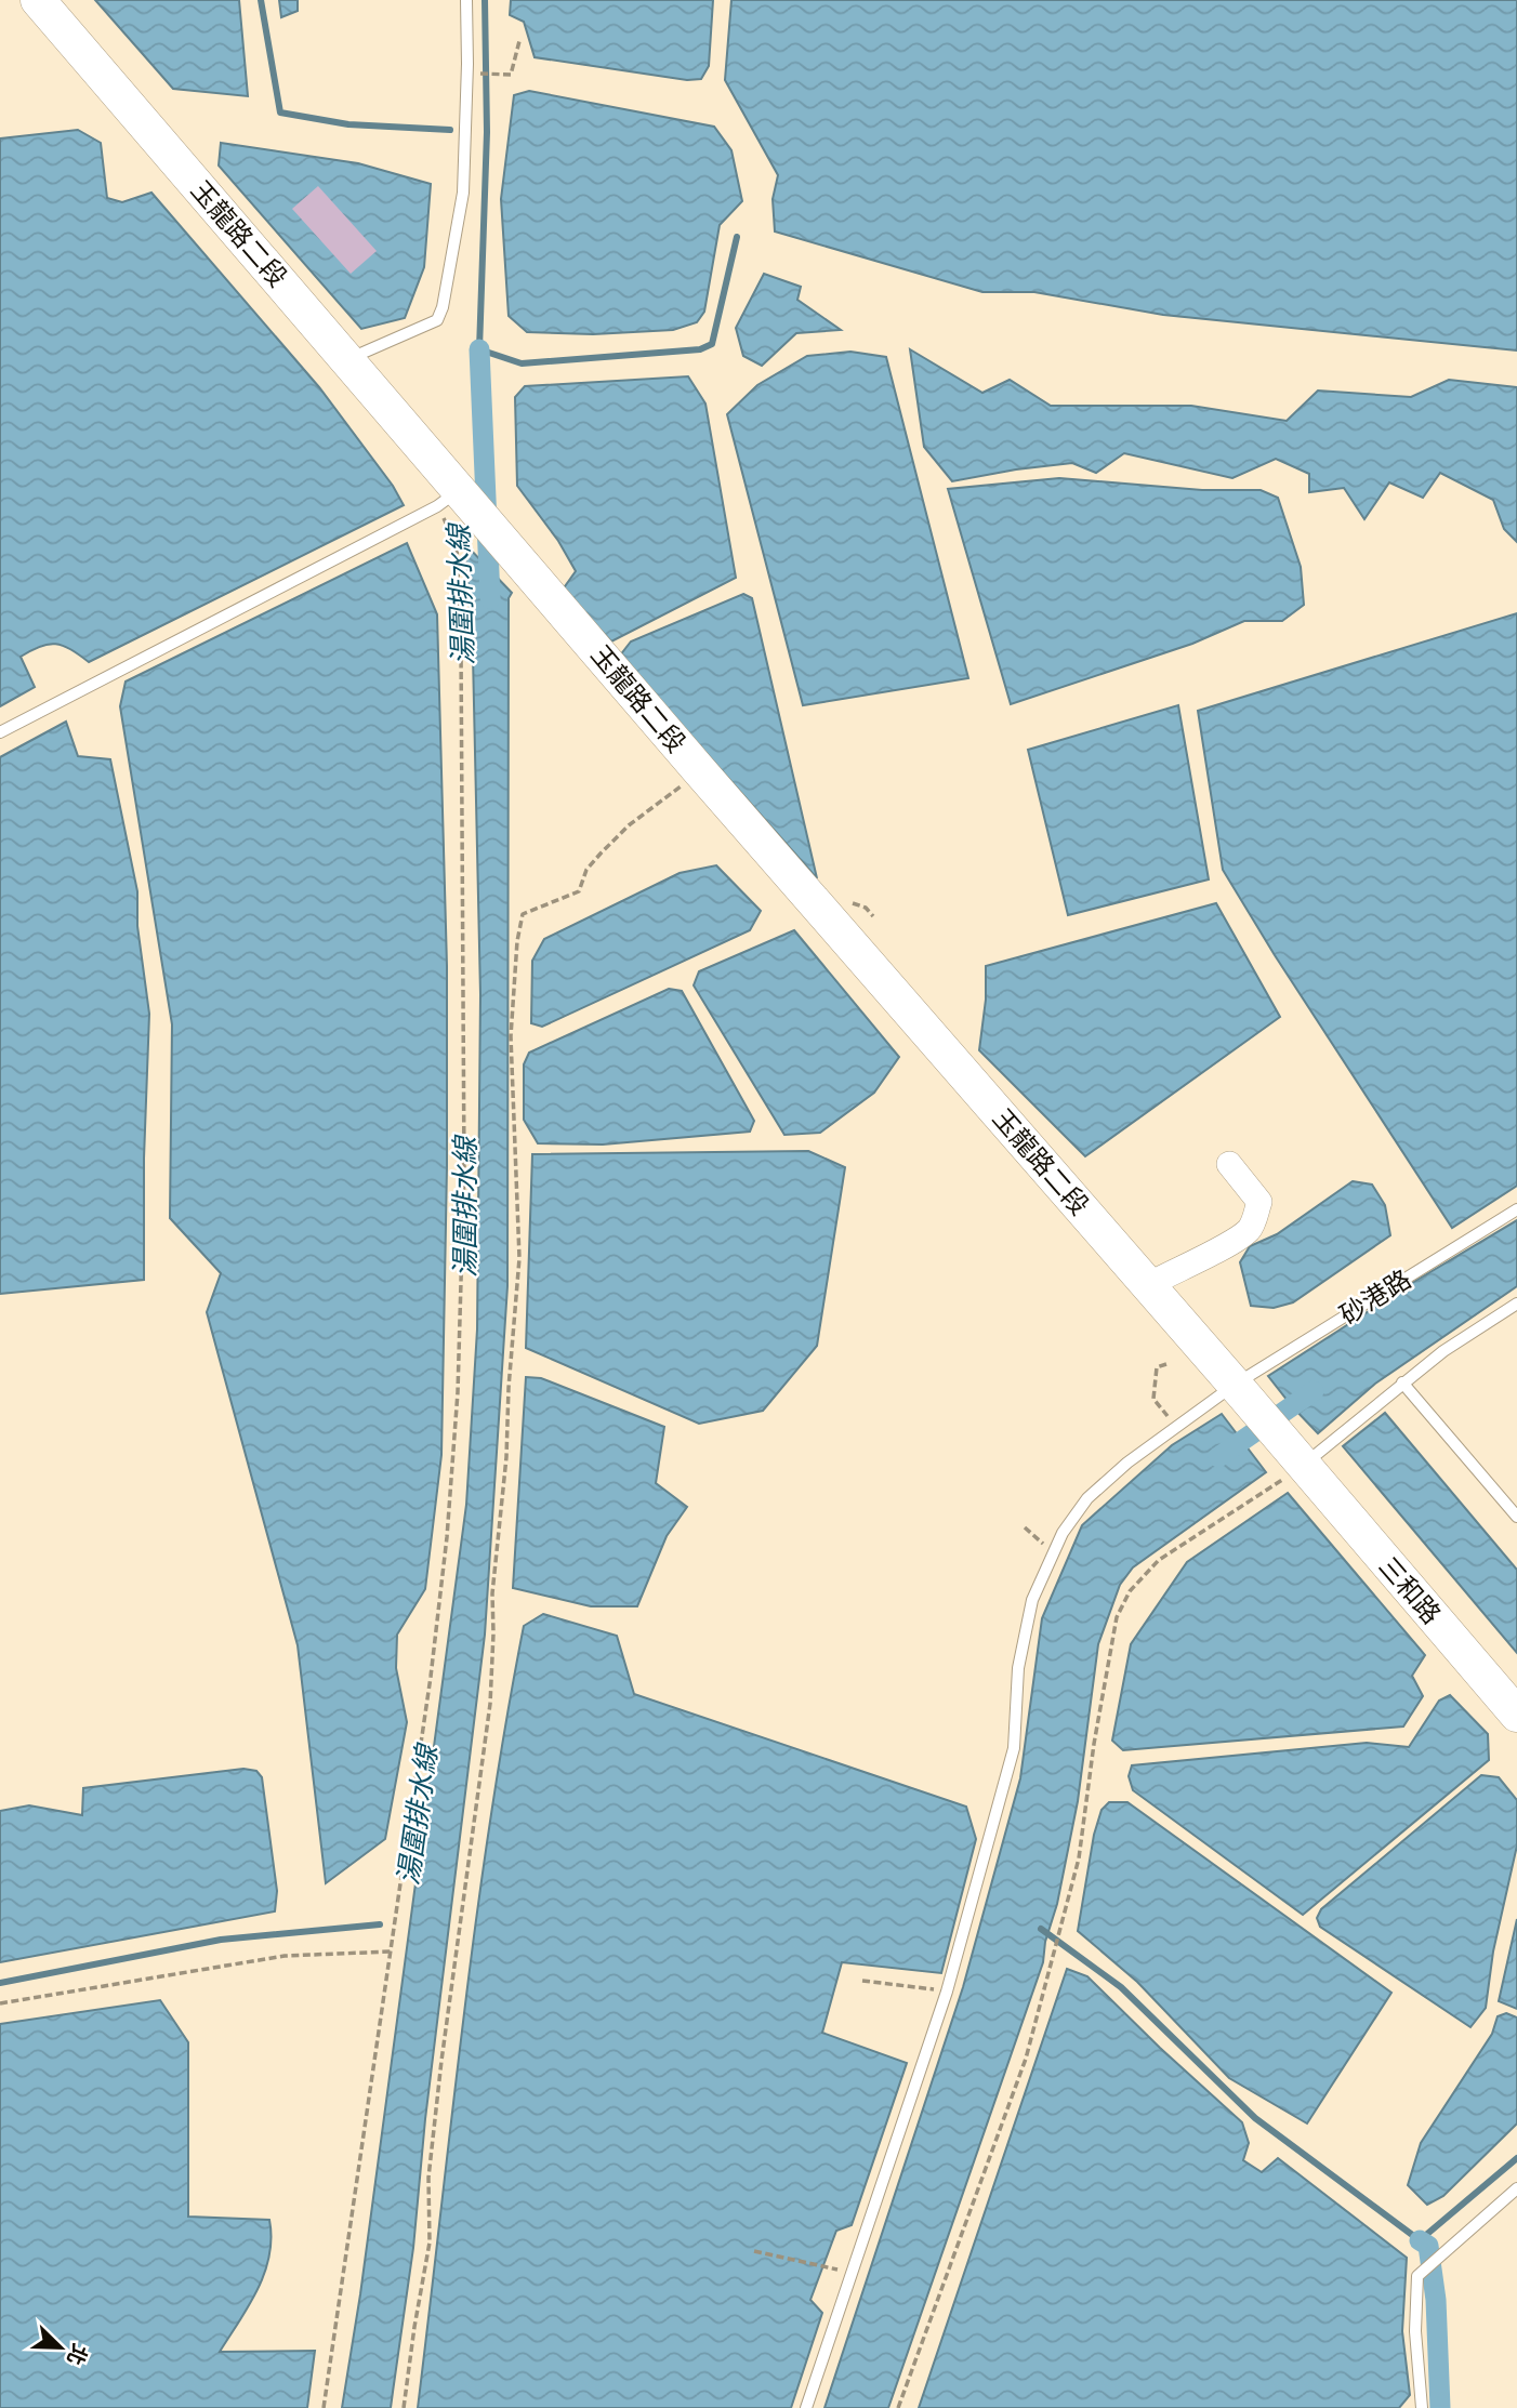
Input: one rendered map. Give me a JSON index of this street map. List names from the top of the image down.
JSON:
{
  "streets": {
    "main road": ["玉龍路二段", "三和路"],
    "lane": ["砂港路"]
  },
  "crossings": [
    ["玉龍路二段", "砂港路"],
    ["玉龍路二段", "三和路"],
    ["砂港路", "三和路"]
  ],
  "water": ["湯圍排水線"],
  "north": "bottom right"
}
